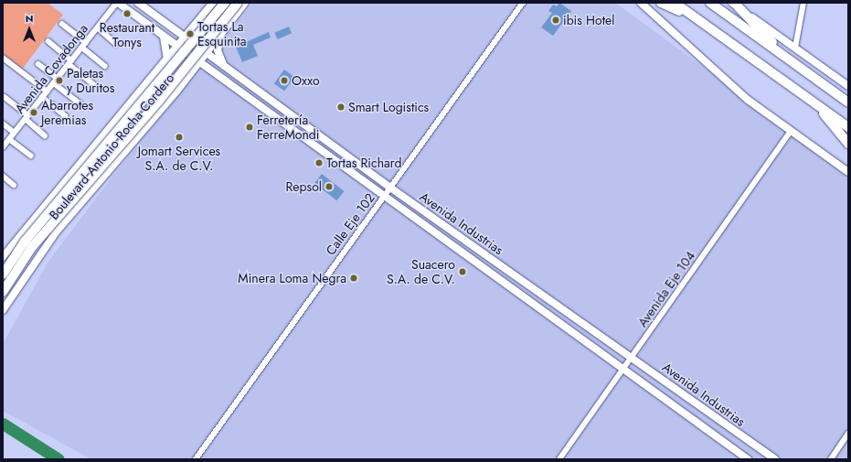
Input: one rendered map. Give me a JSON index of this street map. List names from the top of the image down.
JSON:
{
  "streets": {
    "highway": ["Boulevard Antonio Rocha Cordero"],
    "main road": ["Avenida Industrias"],
    "street": ["Avenida Covadonga", "Calle Eje 102", "Avenida Eje 104"]
  },
  "crossings": [
    ["Avenida Covadonga", "Avenida Industrias"],
    ["Boulevard Antonio Rocha Cordero", "Avenida Industrias"],
    ["Avenida Industrias", "Calle Eje 102"],
    ["Avenida Industrias", "Avenida Eje 104"]
  ],
  "places": [
    "Restaurant Tonys",
    "ibis Hotel",
    "Tortas La Esquinita",
    "Paletas y Duritos",
    "Oxxo",
    "Smart Logistics",
    "Abarrotes Jeremias",
    "Ferretería FerreMondi",
    "Jomart Services S.A. de C.V.",
    "Tortas Richard",
    "Repsol",
    "Suacero S.A. de C.V.",
    "Minera Loma Negra"
  ],
  "north": "top"
}
